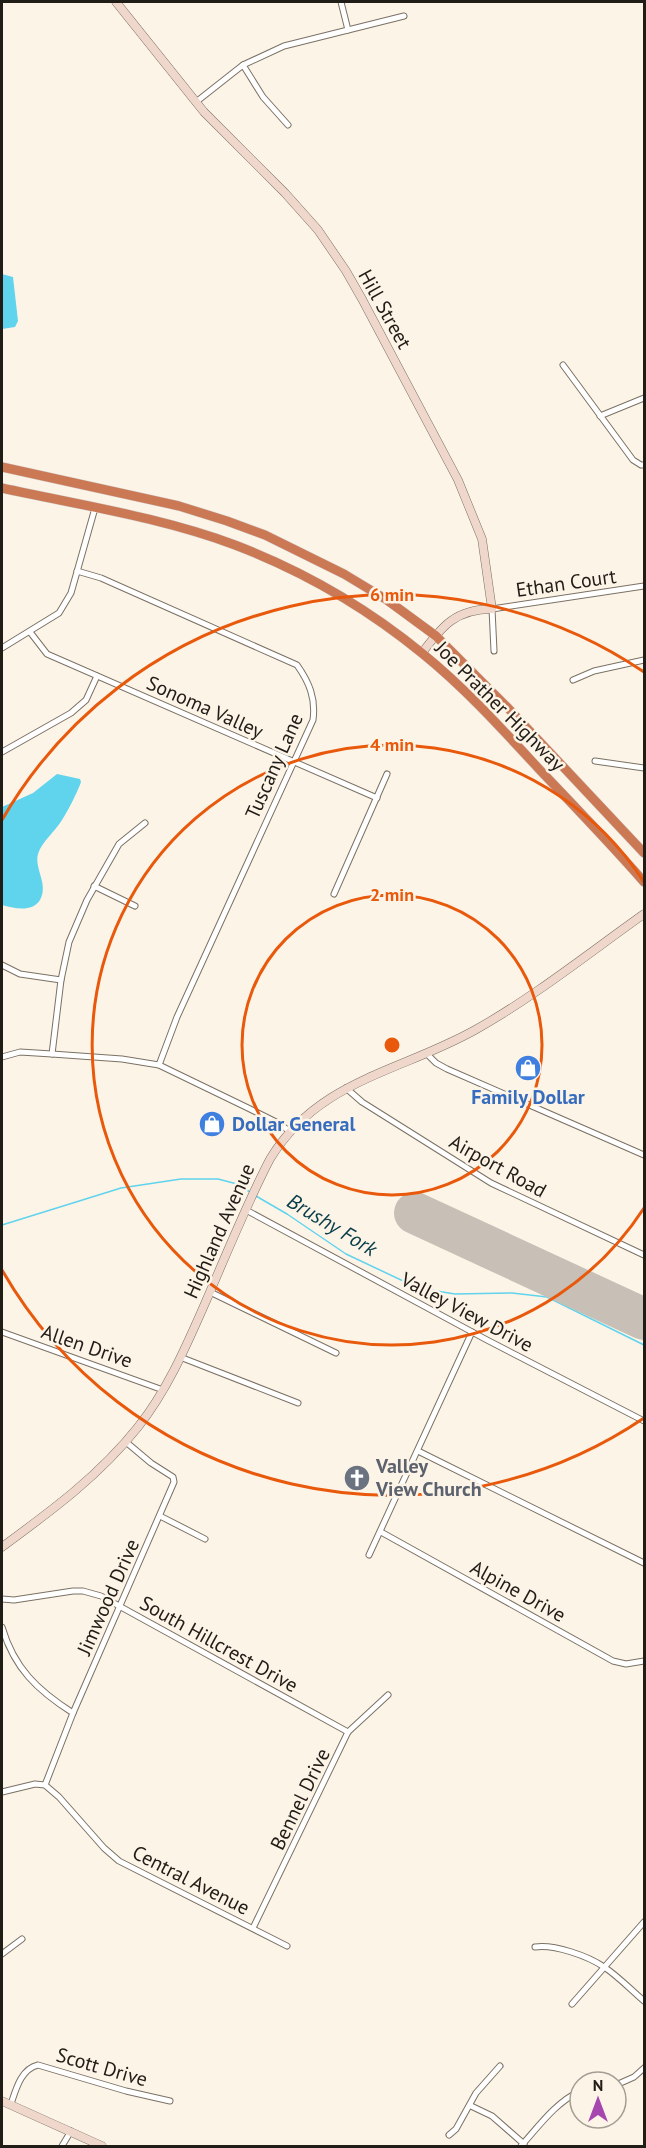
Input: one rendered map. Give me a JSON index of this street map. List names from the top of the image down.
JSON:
{
  "streets": {
    "highway": ["Joe Prather Highway"],
    "main road": ["Hill Street", "Highland Avenue"],
    "street": [
      "Ethan Court",
      "Sonoma Valley",
      "Tuscany Lane",
      "Airport Road",
      "Valley View Drive",
      "Allen Drive",
      "Alpine Drive",
      "Jimwood Drive",
      "South Hillcrest Drive",
      "Bennel Drive",
      "Central Avenue",
      "Scott Drive"
    ]
  },
  "crossings": [
    ["Hill Street", "Ethan Court"],
    ["Sonoma Valley", "Tuscany Lane"],
    ["Airport Road", "Highland Avenue"],
    ["Highland Avenue", "Valley View Drive"],
    ["Highland Avenue", "Allen Drive"],
    ["Highland Avenue", "Jimwood Drive"],
    ["Jimwood Drive", "South Hillcrest Drive"],
    ["Jimwood Drive", "Central Avenue"],
    ["South Hillcrest Drive", "Bennel Drive"],
    ["Bennel Drive", "Central Avenue"]
  ],
  "water": ["Brushy Fork"],
  "places": {
    "shop": ["Family Dollar", "Dollar General"],
    "church": ["Valley View Church"]
  },
  "north": "top",
  "rings": ["6 min", "4 min", "2 min"]
}
